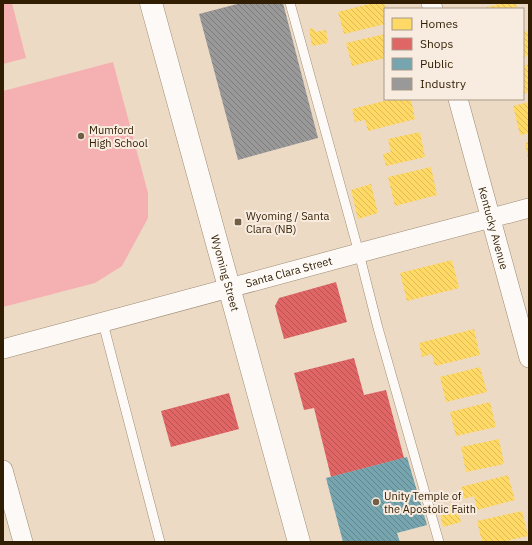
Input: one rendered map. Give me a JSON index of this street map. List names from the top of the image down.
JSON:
{
  "streets": {
    "street": ["Kentucky Avenue", "Santa Clara Street", "Wyoming Street"]
  },
  "crossings": [
    ["Kentucky Avenue", "Santa Clara Street"],
    ["Santa Clara Street", "Wyoming Street"]
  ],
  "places": {
    "other": ["Mumford High School", "Unity Temple of the Apostolic Faith"],
    "transit": ["Wyoming / Santa Clara (NB)"]
  },
  "legend": [
    "Homes",
    "Shops",
    "Public",
    "Industry"
  ]
}
